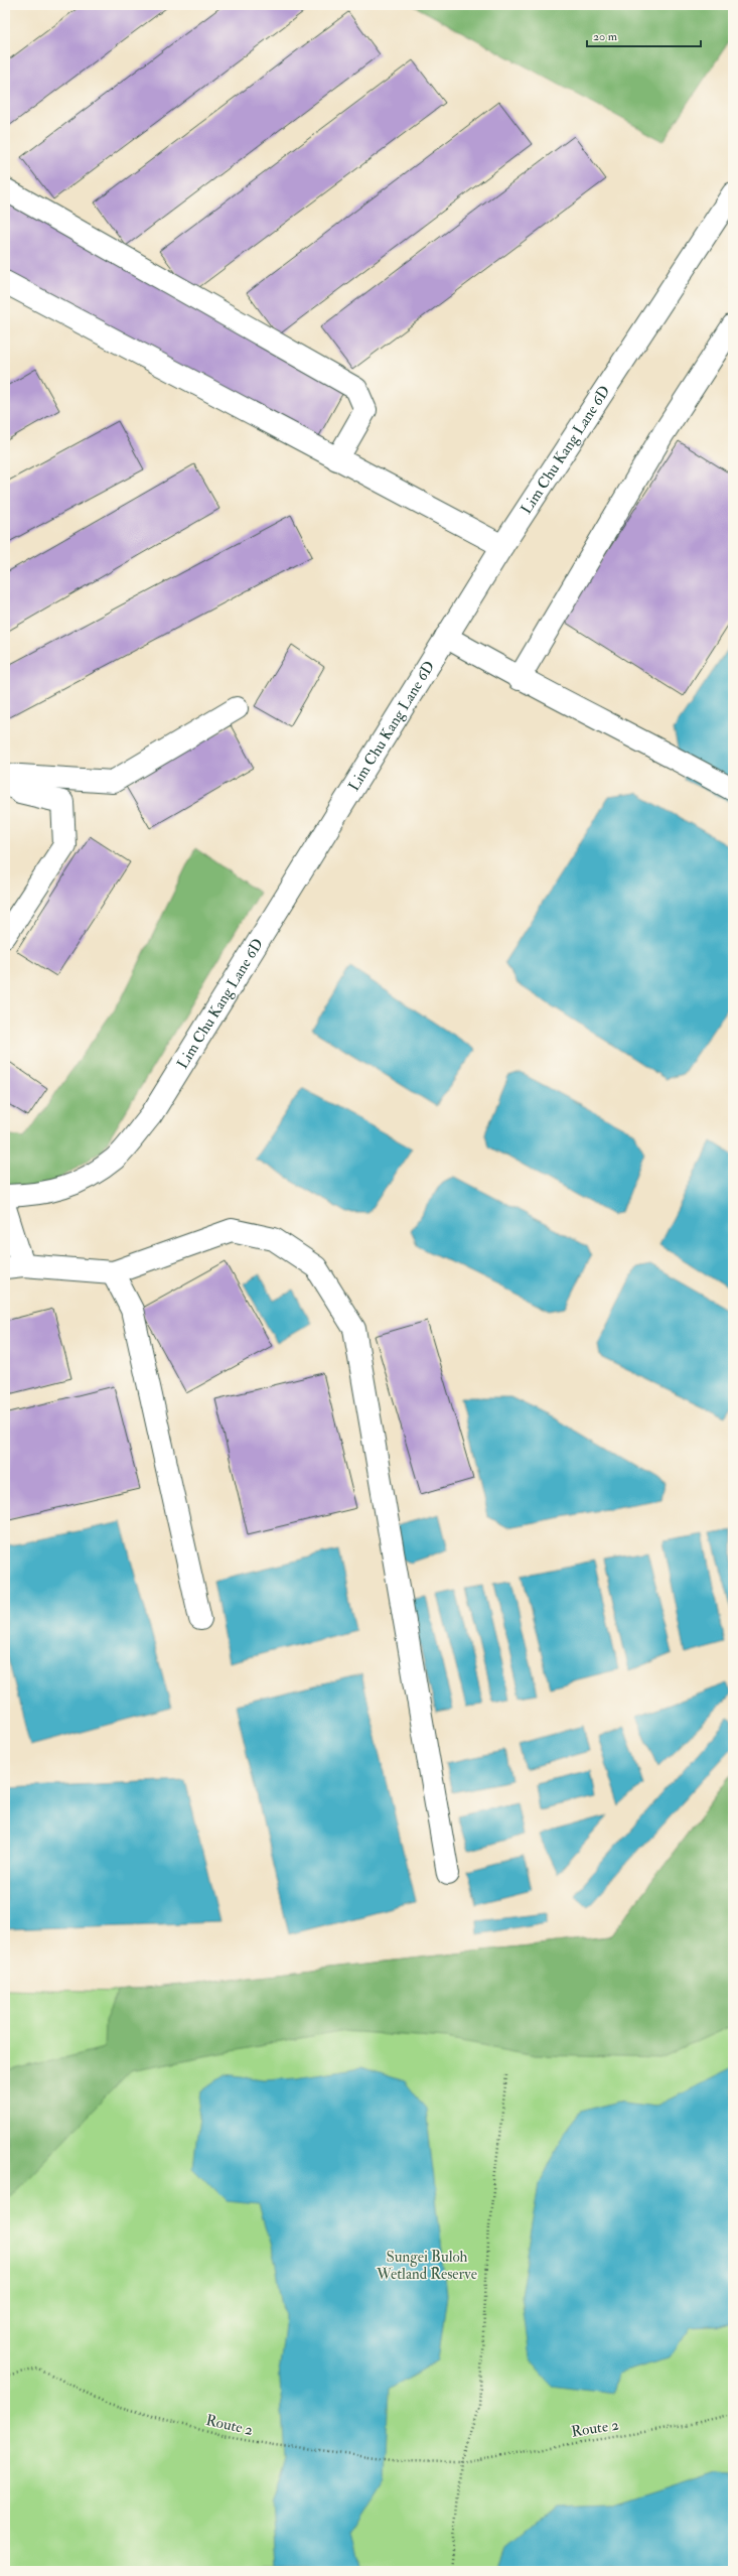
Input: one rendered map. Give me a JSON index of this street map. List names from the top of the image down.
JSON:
{
  "streets": {
    "street": ["Lim Chu Kang Lane 6D"],
    "path": ["Route 2"]
  },
  "parks": ["Sungei Buloh Wetland Reserve"],
  "scale_bar": "20 m"
}
